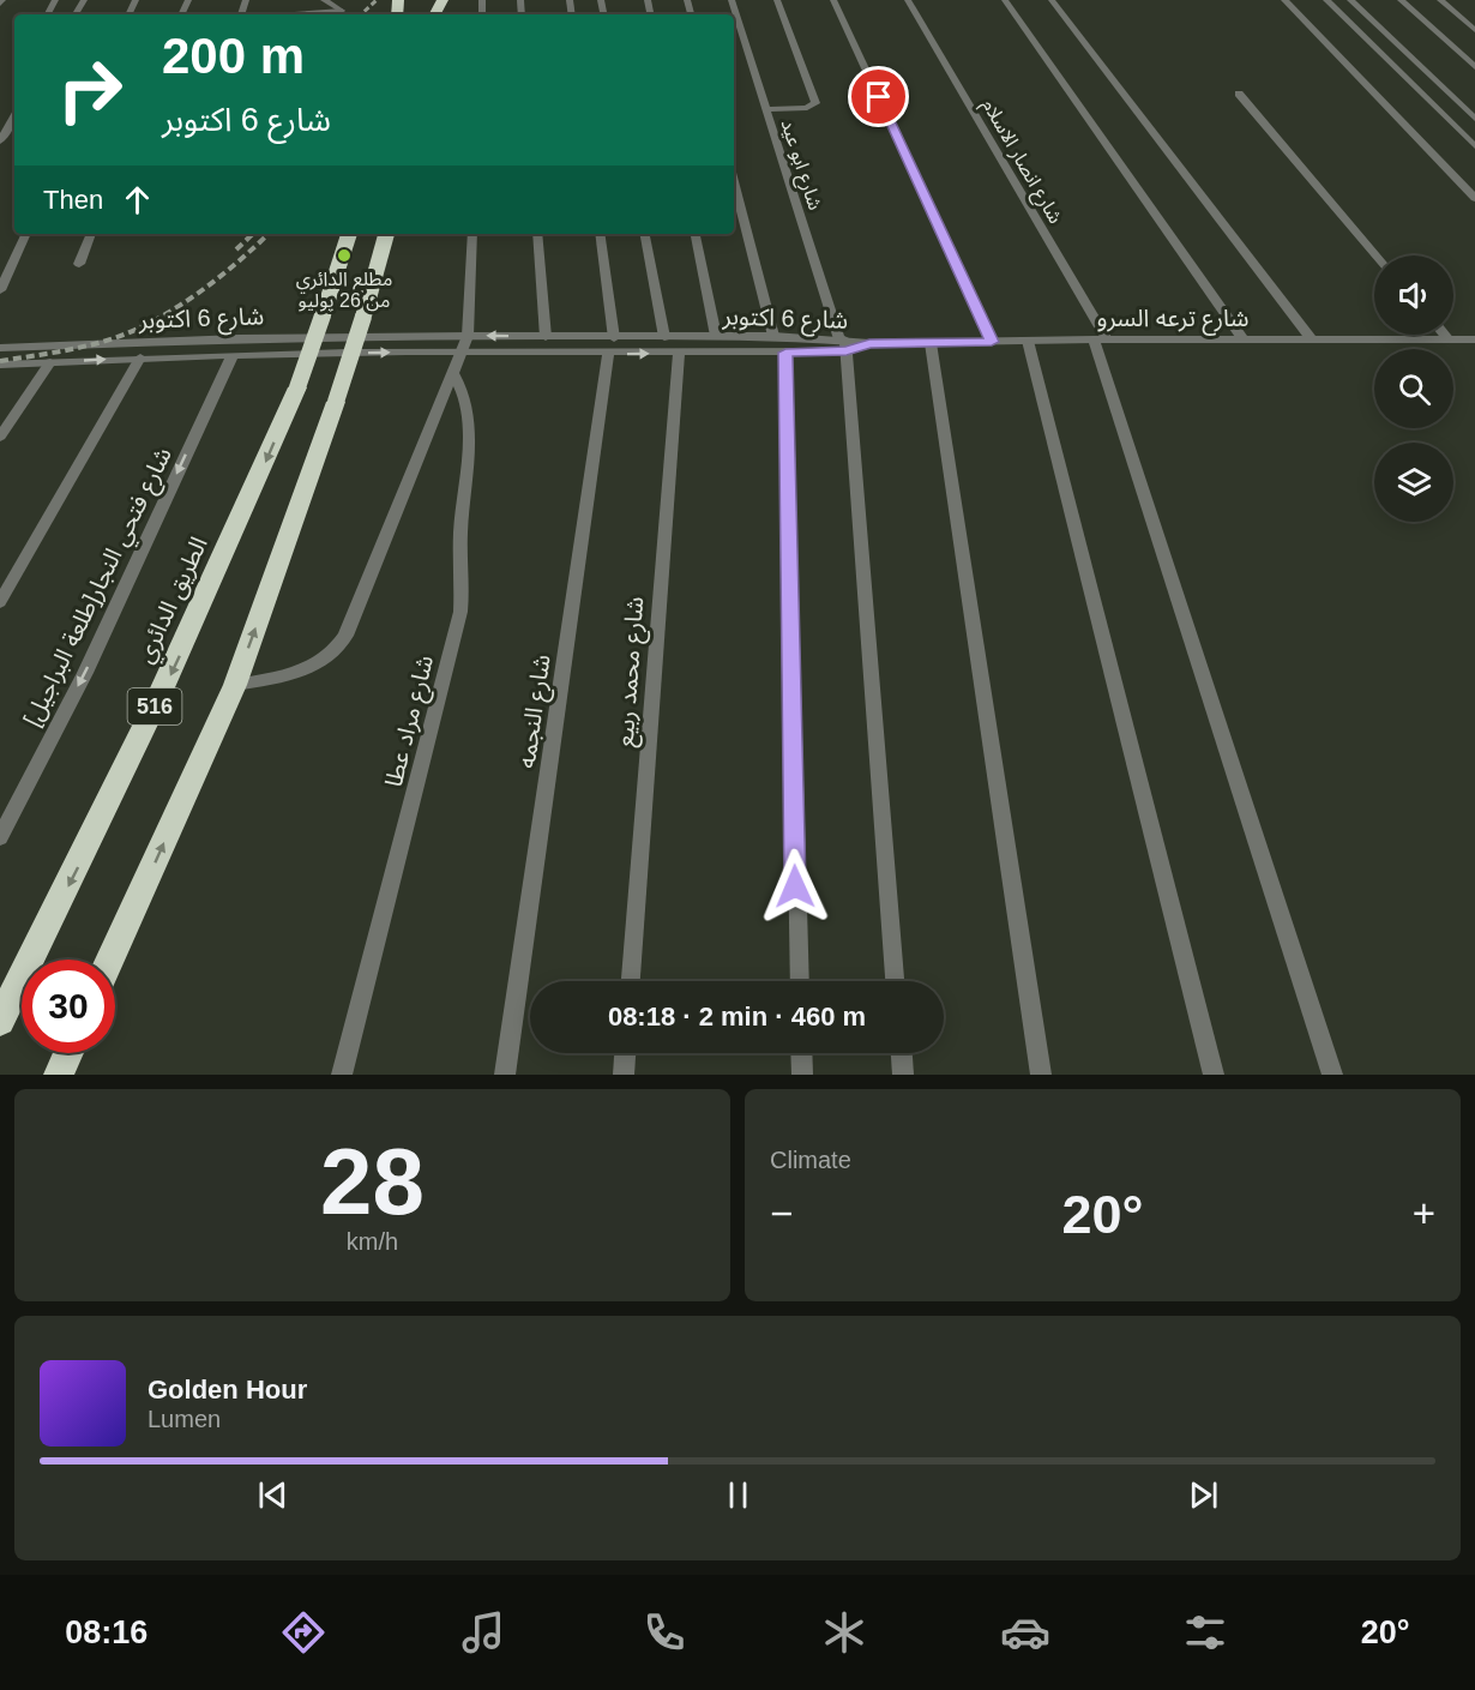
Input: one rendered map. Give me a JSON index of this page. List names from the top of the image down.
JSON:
{
  "streets": {
    "highway": ["الطريق الدائري", "516"],
    "street": [
      "شارع انصار الاسلام",
      "شارع ابو عيد",
      "شارع 6 اكتوبر",
      "شارع ترعه السرو",
      "شارع فتحي النجار[طلعة البراجيل]",
      "شارع محمد ربيع",
      "شارع النجمه",
      "شارع مراد عطا"
    ]
  },
  "crossings": [
    ["شارع انصار الاسلام", "شارع ترعه السرو"],
    ["شارع ابو عيد", "شارع 6 اكتوبر"],
    ["شارع 6 اكتوبر", "شارع ترعه السرو"],
    ["شارع 6 اكتوبر", "شارع فتحي النجار[طلعة البراجيل]"],
    ["شارع 6 اكتوبر", "شارع محمد ربيع"],
    ["شارع 6 اكتوبر", "شارع النجمه"]
  ],
  "places": ["مطلع الدائري من 26 يوليو"],
  "page": {
    "turn": ["200 m", "شارع 6 اكتوبر"],
    "then": "Then",
    "limit": "30",
    "trip": "08:18 · 2 min · 460 m",
    "tile": [
      ["28", "km/h"],
      "Climate"
    ],
    "heat": ["−", "20°", "+"],
    "song": ["Golden Hour", "Lumen"],
    "tabs": ["08:16", "20°"]
  }
}
